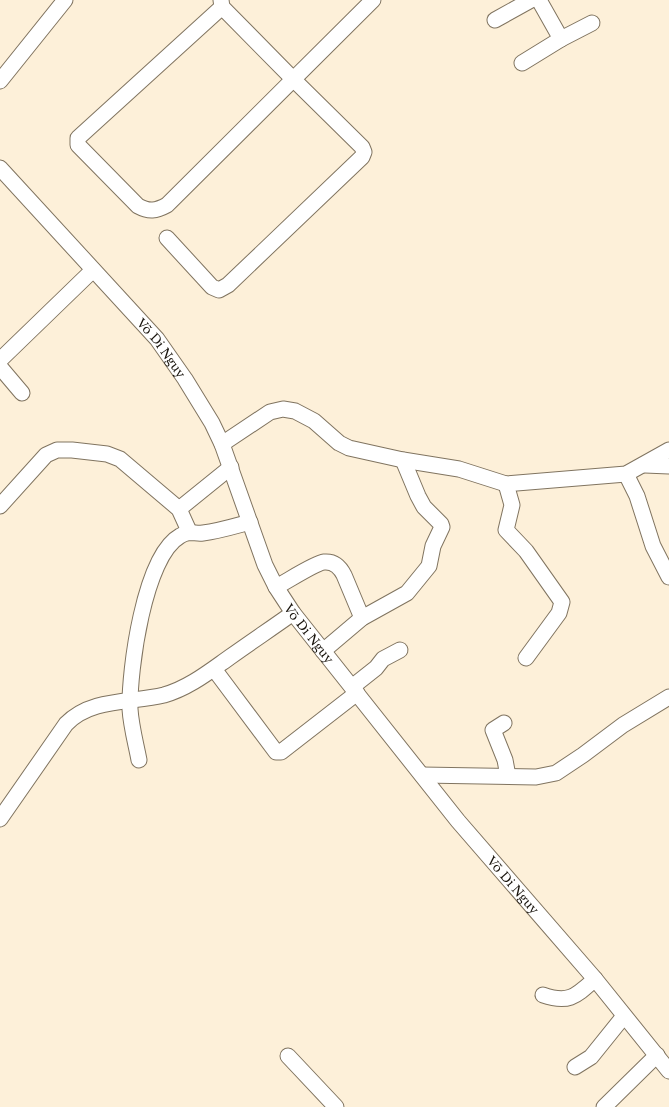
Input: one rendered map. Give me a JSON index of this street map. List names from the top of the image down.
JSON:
{
  "streets": {
    "street": ["Võ Di Nguy"]
  }
}
